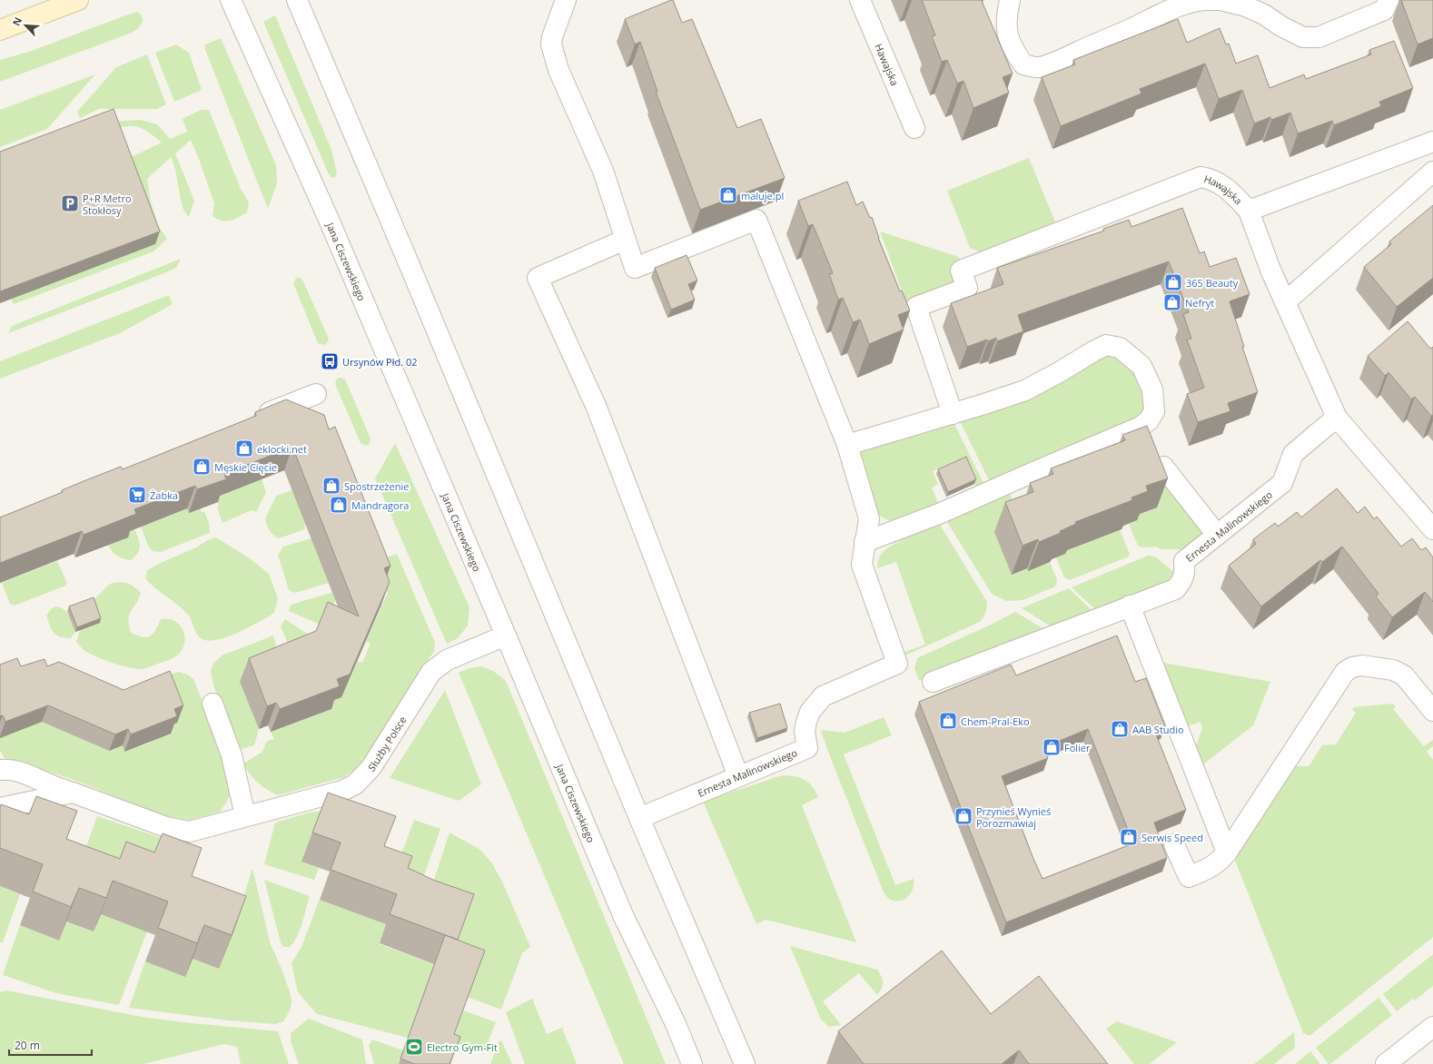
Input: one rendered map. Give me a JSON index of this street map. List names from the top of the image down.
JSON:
{
  "streets": {
    "street": [
      "Hawajska",
      "Jana Ciszewskiego",
      "Ernesta Malinowskiego",
      "Służby Polsce"
    ]
  },
  "crossings": [
    ["Jana Ciszewskiego", "Służby Polsce"]
  ],
  "places": {
    "shop": [
      "maluje.pl",
      "365 Beauty",
      "Nefryt",
      "eklocki.net",
      "Męskie Cięcie",
      "Spostrzeżenie",
      "Mandragora",
      "Chem-Pral-Eko",
      "AAB Studio",
      "Folier",
      "Przynieś Wynieś Porozmawiaj",
      "Serwis Speed"
    ],
    "parking": ["P+R Metro Stokłosy"],
    "bus stop": ["Ursynów Płd. 02"],
    "supermarket": ["Żabka"],
    "sports": ["Electro Gym-Fit"]
  },
  "scale_bar": "20 m",
  "north": "top left"
}
